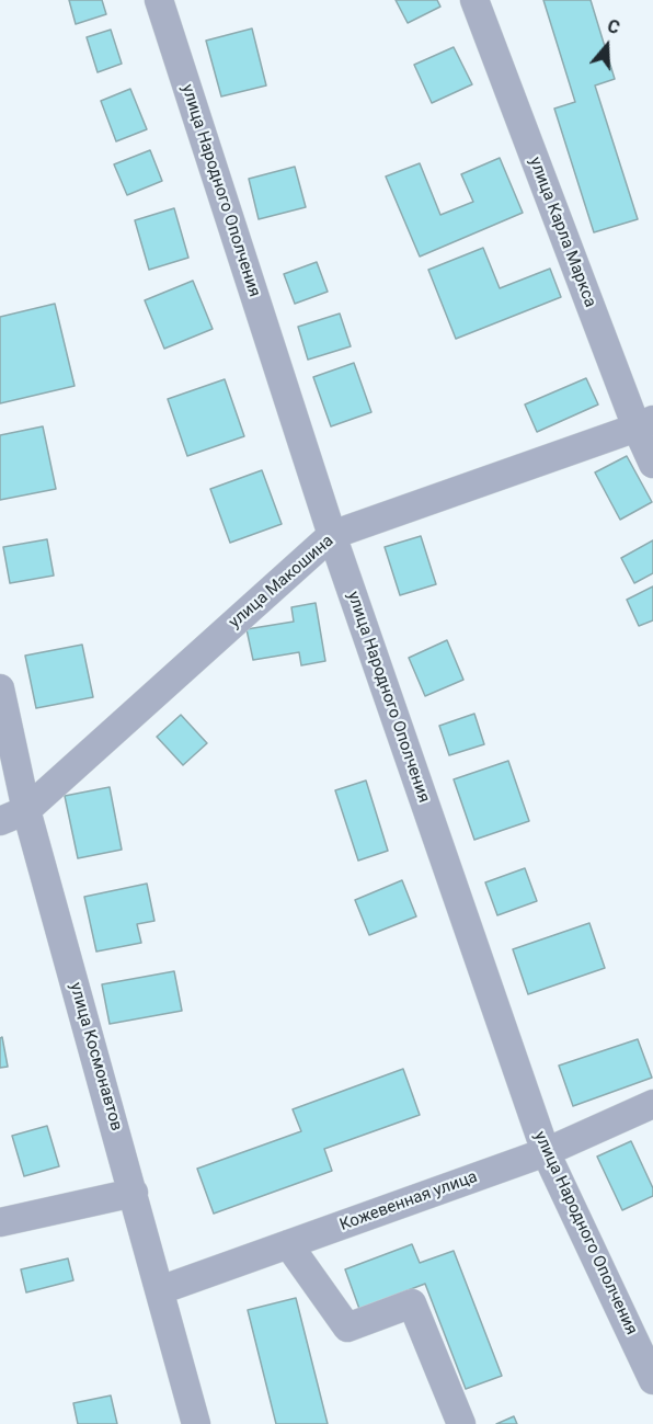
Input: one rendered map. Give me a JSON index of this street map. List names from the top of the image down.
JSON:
{
  "streets": {
    "street": [
      "улица Народного Ополчения",
      "улица Карла Маркса",
      "улица Макошина",
      "улица Космонавтов",
      "Кожевенная улица"
    ]
  },
  "crossings": [
    ["улица Народного Ополчения", "улица Макошина"],
    ["улица Народного Ополчения", "Кожевенная улица"],
    ["улица Карла Маркса", "улица Макошина"],
    ["улица Макошина", "улица Космонавтов"],
    ["улица Космонавтов", "Кожевенная улица"]
  ],
  "north": "top"
}
